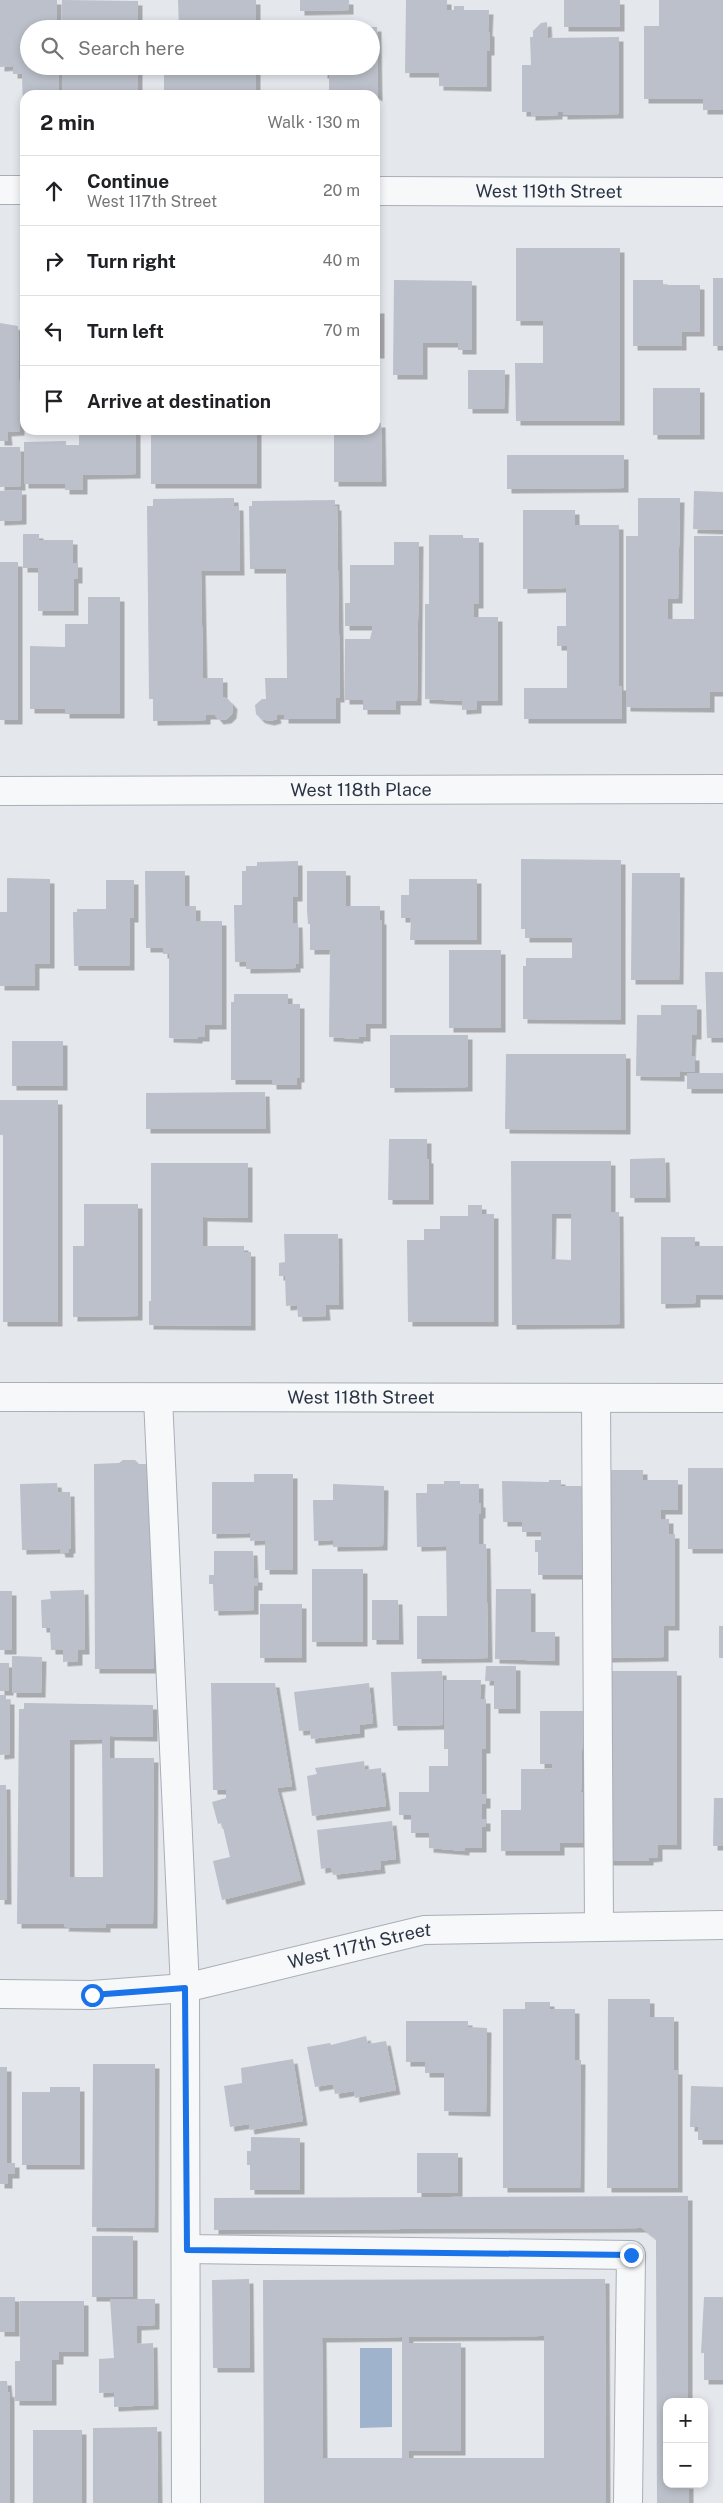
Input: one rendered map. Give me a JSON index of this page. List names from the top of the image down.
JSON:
{
  "streets": {
    "street": [
      "West 119th Street",
      "West 118th Place",
      "West 118th Street",
      "West 117th Street"
    ]
  },
  "page": {
    "search": "Search here",
    "heading": ["2 min", "Walk · 130 m"],
    "list": [
      ["Continue", "West 117th Street", "20 m"],
      ["Turn right", "40 m"],
      ["Turn left", "70 m"],
      "Arrive at destination"
    ],
    "map_buttons": ["+", "−"]
  }
}
